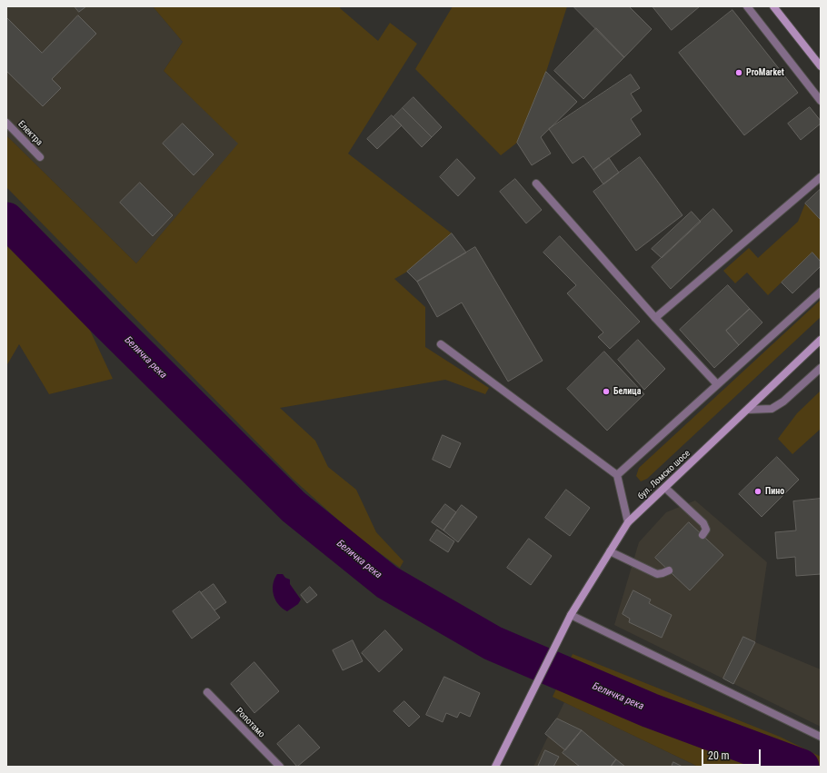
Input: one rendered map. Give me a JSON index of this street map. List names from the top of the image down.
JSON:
{
  "streets": {
    "main road": ["бул. Ломско шосе"],
    "street": ["Електра", "Ропотамо"]
  },
  "water": ["Беличка река"],
  "places": ["ProMarket", "Белица", "Пино"],
  "scale_bar": "20 m"
}
